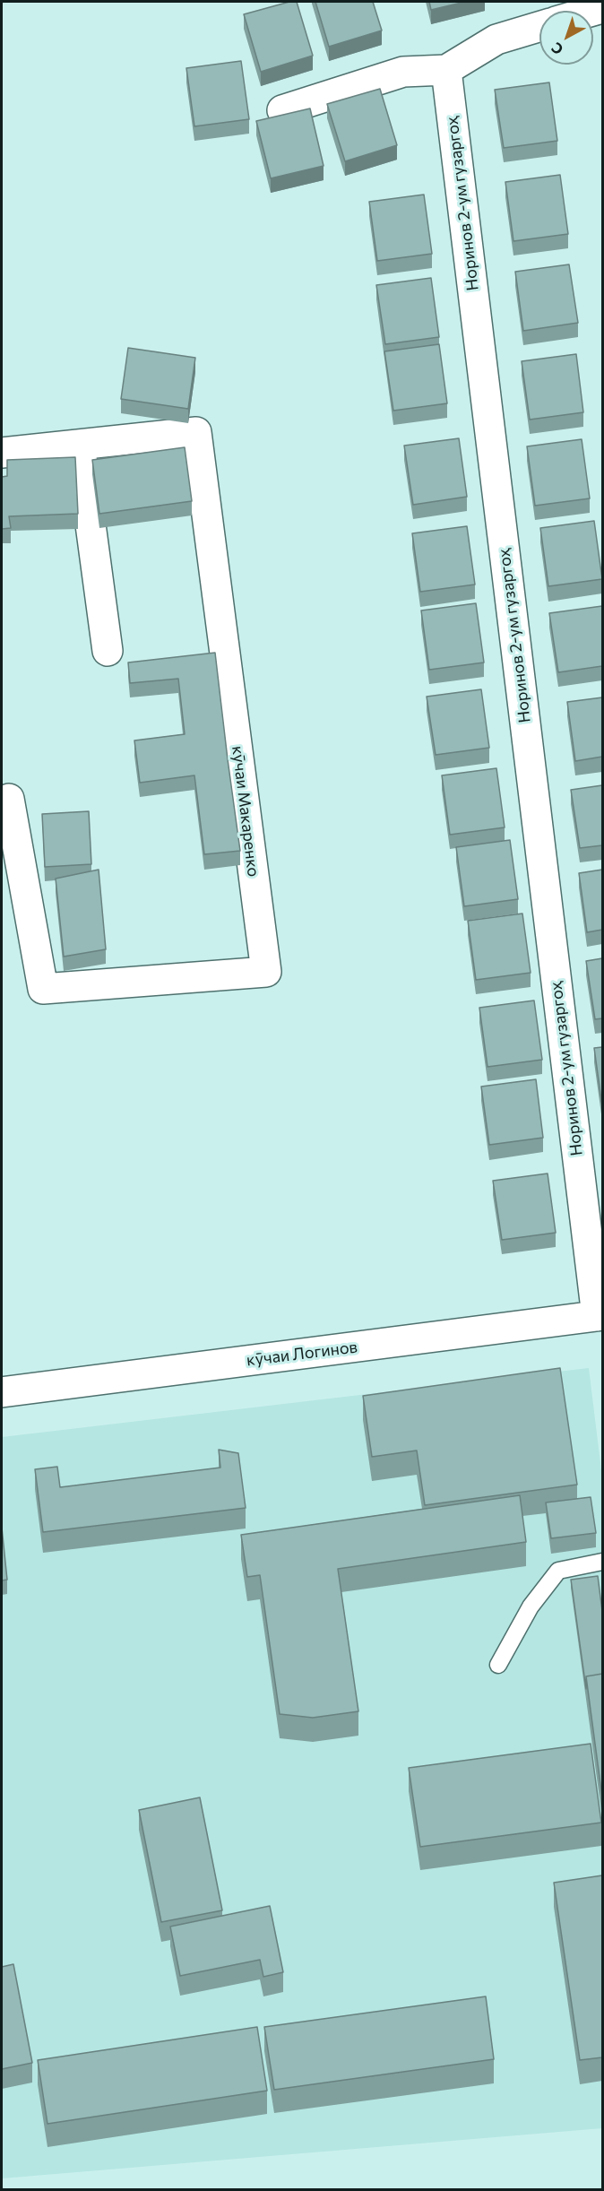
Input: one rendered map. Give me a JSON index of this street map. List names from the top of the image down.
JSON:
{
  "streets": {
    "street": ["Норинов 2-ум гузаргоҳ", "кӯчаи Макаренко", "кӯчаи Логинов"]
  },
  "crossings": [
    ["Норинов 2-ум гузаргоҳ", "кӯчаи Логинов"]
  ],
  "north": "bottom left"
}
